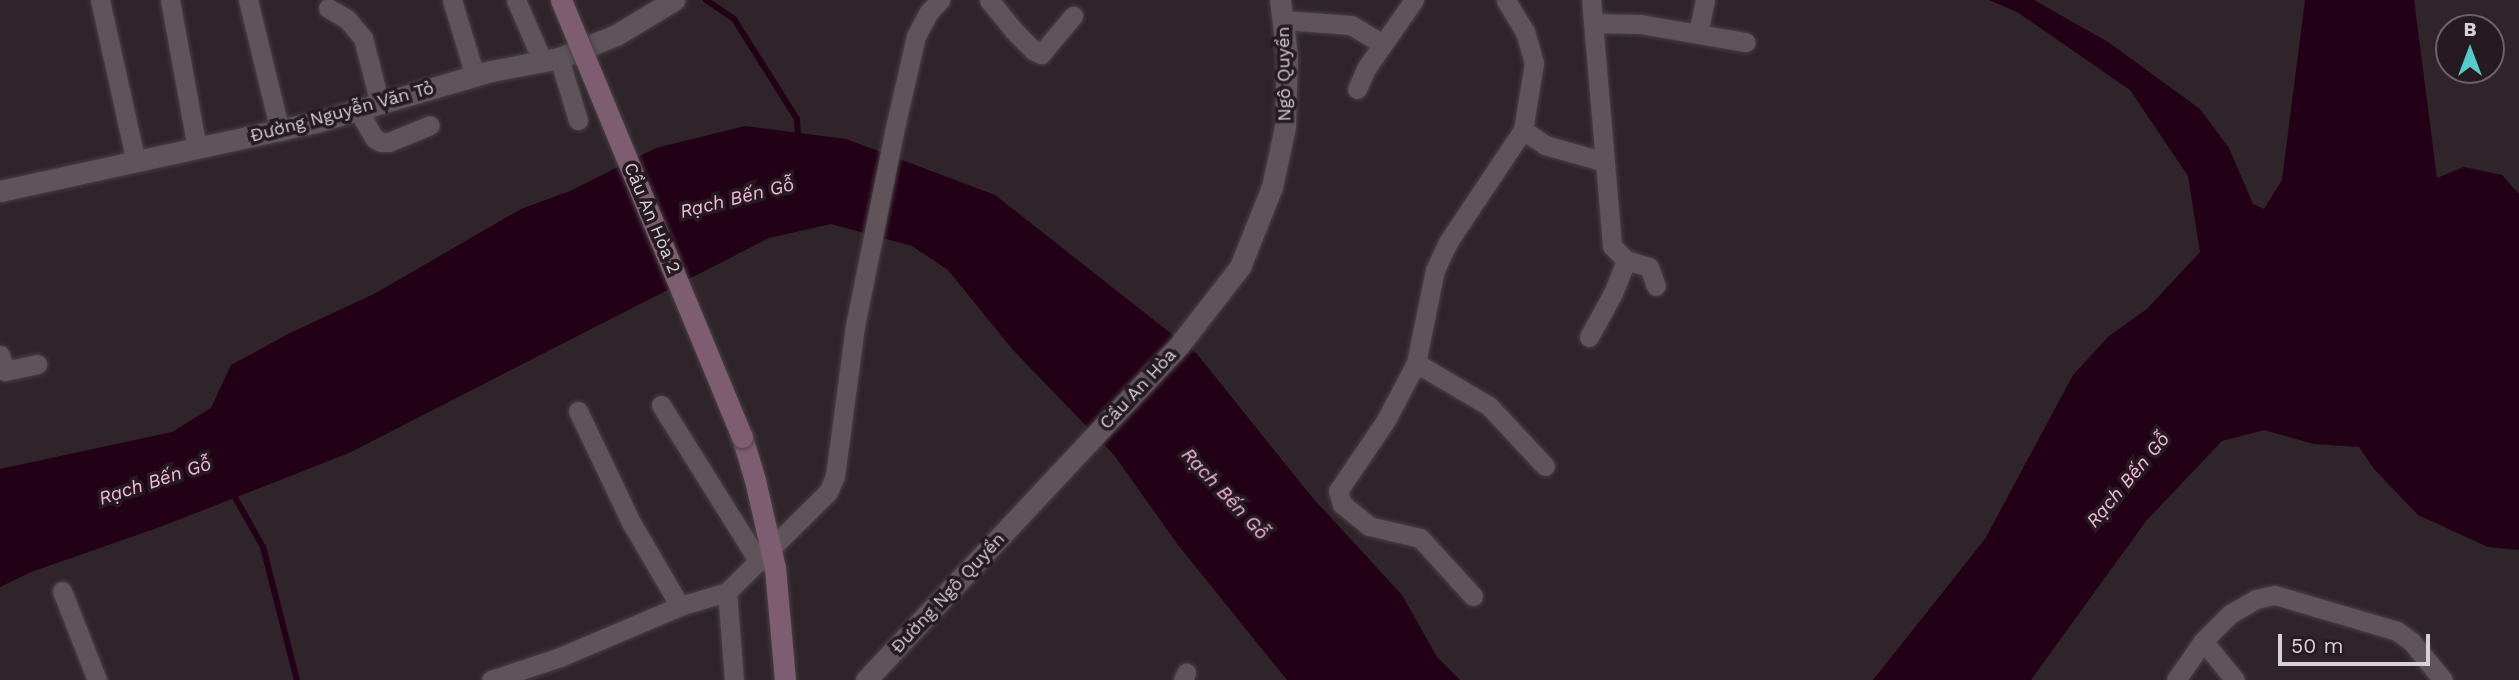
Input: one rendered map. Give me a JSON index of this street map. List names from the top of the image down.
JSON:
{
  "streets": {
    "main road": ["Cầu An Hòa 2"],
    "street": [
      "Ngô Quyền",
      "Đường Nguyễn Văn Tỏ",
      "Cầu An Hòa",
      "Đường Ngô Quyền"
    ]
  },
  "crossings": [
    ["Ngô Quyền", "Cầu An Hòa"],
    ["Cầu An Hòa", "Đường Ngô Quyền"]
  ],
  "water": ["Rạch Bến Gỗ"],
  "scale_bar": "50 m",
  "north": "top"
}
